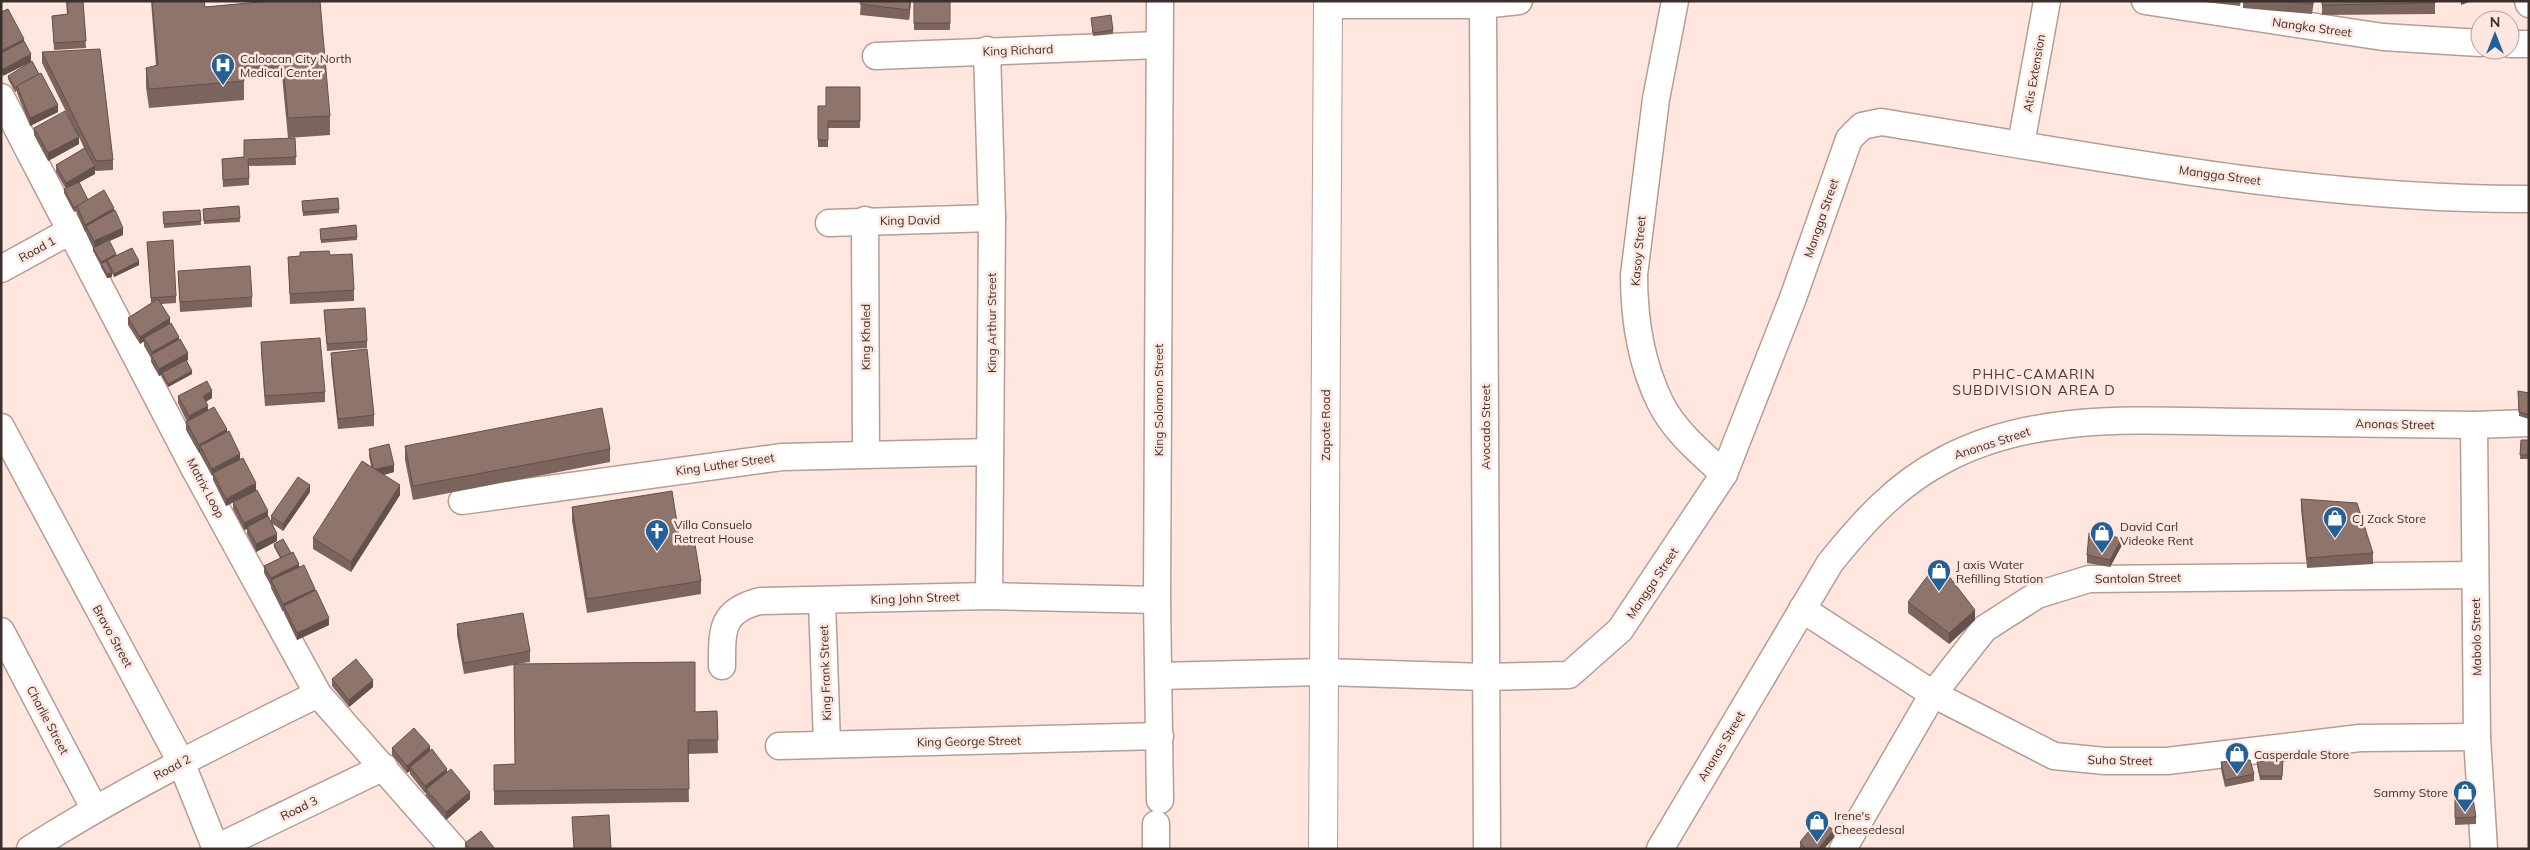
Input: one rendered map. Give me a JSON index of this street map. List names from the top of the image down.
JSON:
{
  "streets": {
    "main road": ["Zapote Road"],
    "street": [
      "Nangka Street",
      "King Richard",
      "Atis Extension",
      "Mangga Street",
      "King David",
      "Road 1",
      "Kasoy Street",
      "King Arthur Street",
      "King Khaled",
      "King Solomon Street",
      "Anonas Street",
      "Avocado Street",
      "King Luther Street",
      "Matrix Loop",
      "Santolan Street",
      "King John Street",
      "Bravo Street",
      "Mabolo Street",
      "King Frank Street",
      "Charlie Street",
      "King George Street",
      "Suha Street",
      "Road 2",
      "Road 3"
    ]
  },
  "crossings": [
    ["King Richard", "King Arthur Street"],
    ["King Richard", "King Solomon Street"],
    ["Atis Extension", "Mangga Street"],
    ["Mangga Street", "Kasoy Street"],
    ["Mangga Street", "King Solomon Street"],
    ["Mangga Street", "Zapote Road"],
    ["Mangga Street", "Avocado Street"],
    ["King David", "King Arthur Street"],
    ["King David", "King Khaled"],
    ["Road 1", "Matrix Loop"],
    ["King Arthur Street", "King Luther Street"],
    ["King Arthur Street", "King John Street"],
    ["King Khaled", "King Luther Street"],
    ["King Solomon Street", "King John Street"],
    ["King Solomon Street", "King George Street"],
    ["Anonas Street", "Mabolo Street"],
    ["Anonas Street", "Suha Street"],
    ["Matrix Loop", "Road 2"],
    ["Matrix Loop", "Road 3"],
    ["Santolan Street", "Mabolo Street"],
    ["Santolan Street", "Suha Street"],
    ["King John Street", "King Frank Street"],
    ["Bravo Street", "Road 2"],
    ["Bravo Street", "Road 3"],
    ["Mabolo Street", "Suha Street"],
    ["King Frank Street", "King George Street"],
    ["Charlie Street", "Road 2"]
  ],
  "districts": ["PHHC-CAMARIN SUBDIVISION AREA D"],
  "places": {
    "hospital": ["Caloocan City North Medical Center"],
    "shop": [
      "CJ Zack Store",
      "David Carl Videoke Rent",
      "J axis Water Refilling Station",
      "Casperdale Store",
      "Sammy Store",
      "Irene's Cheesedesal"
    ],
    "church": ["Villa Consuelo Retreat House"]
  },
  "north": "top"
}
